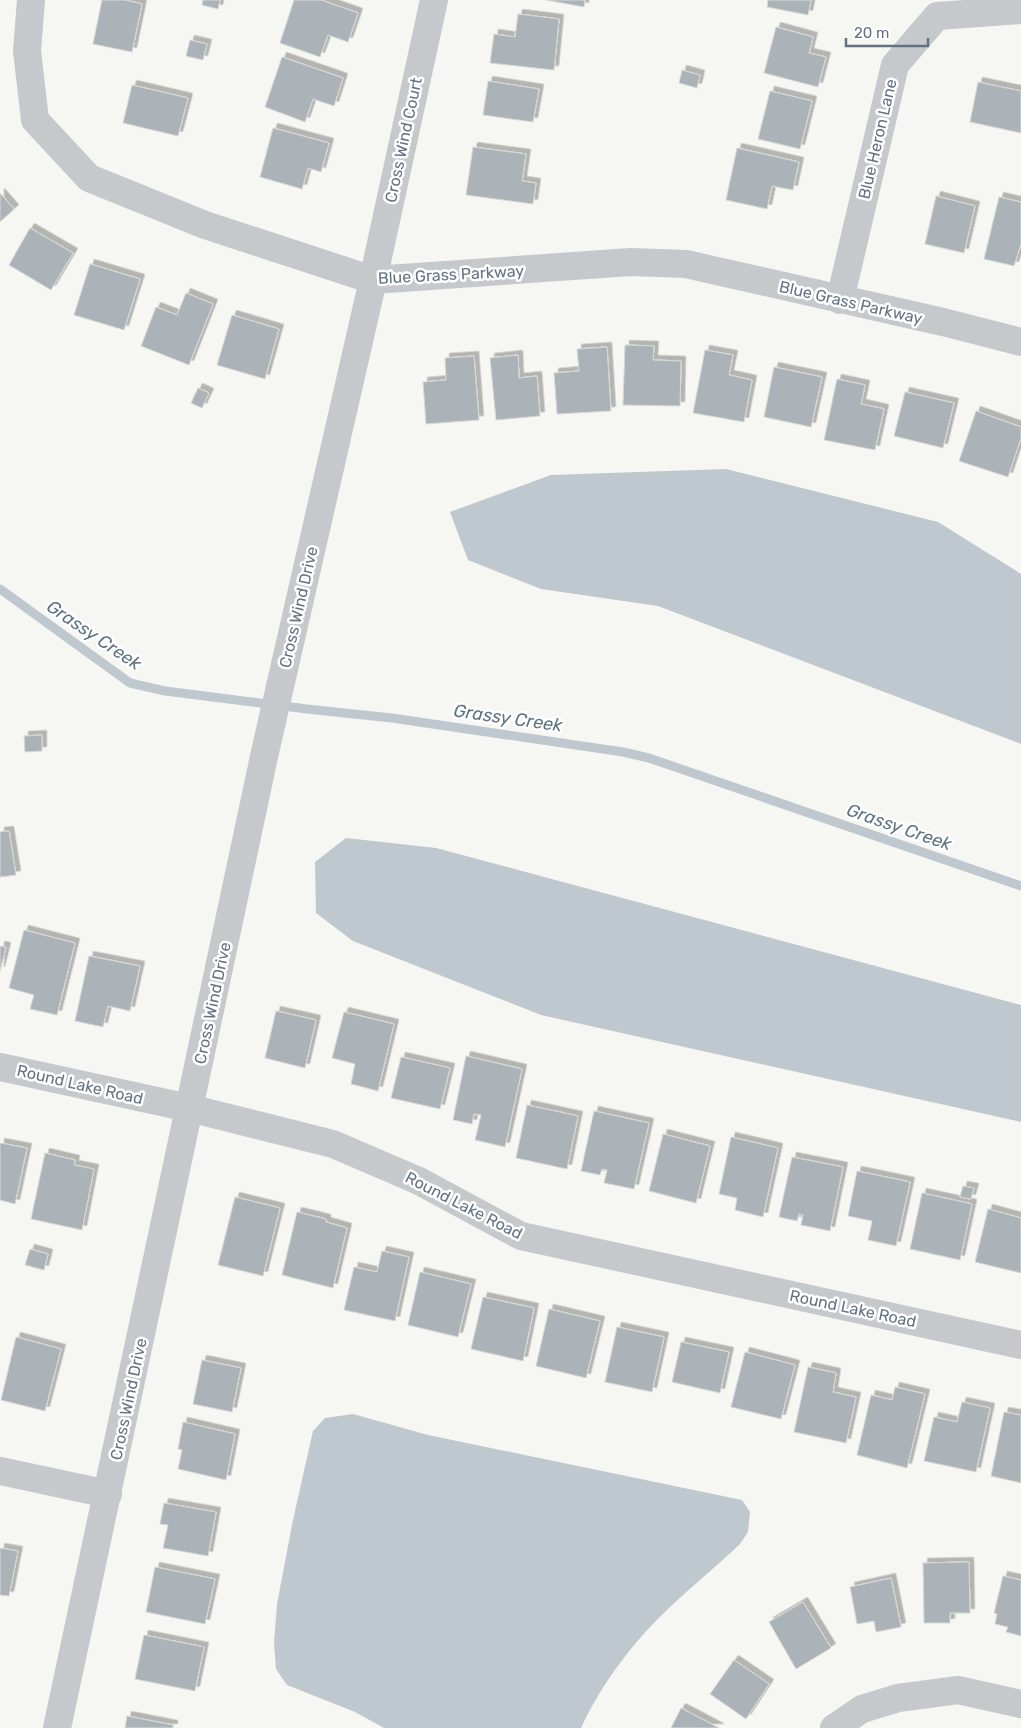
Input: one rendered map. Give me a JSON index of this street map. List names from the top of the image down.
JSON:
{
  "streets": {
    "street": [
      "Blue Heron Lane",
      "Cross Wind Court",
      "Blue Grass Parkway",
      "Cross Wind Drive",
      "Round Lake Road"
    ]
  },
  "crossings": [
    ["Blue Heron Lane", "Blue Grass Parkway"],
    ["Cross Wind Court", "Blue Grass Parkway"],
    ["Cross Wind Court", "Cross Wind Drive"],
    ["Blue Grass Parkway", "Cross Wind Drive"],
    ["Cross Wind Drive", "Round Lake Road"]
  ],
  "water": ["Grassy Creek"],
  "scale_bar": "20 m"
}
